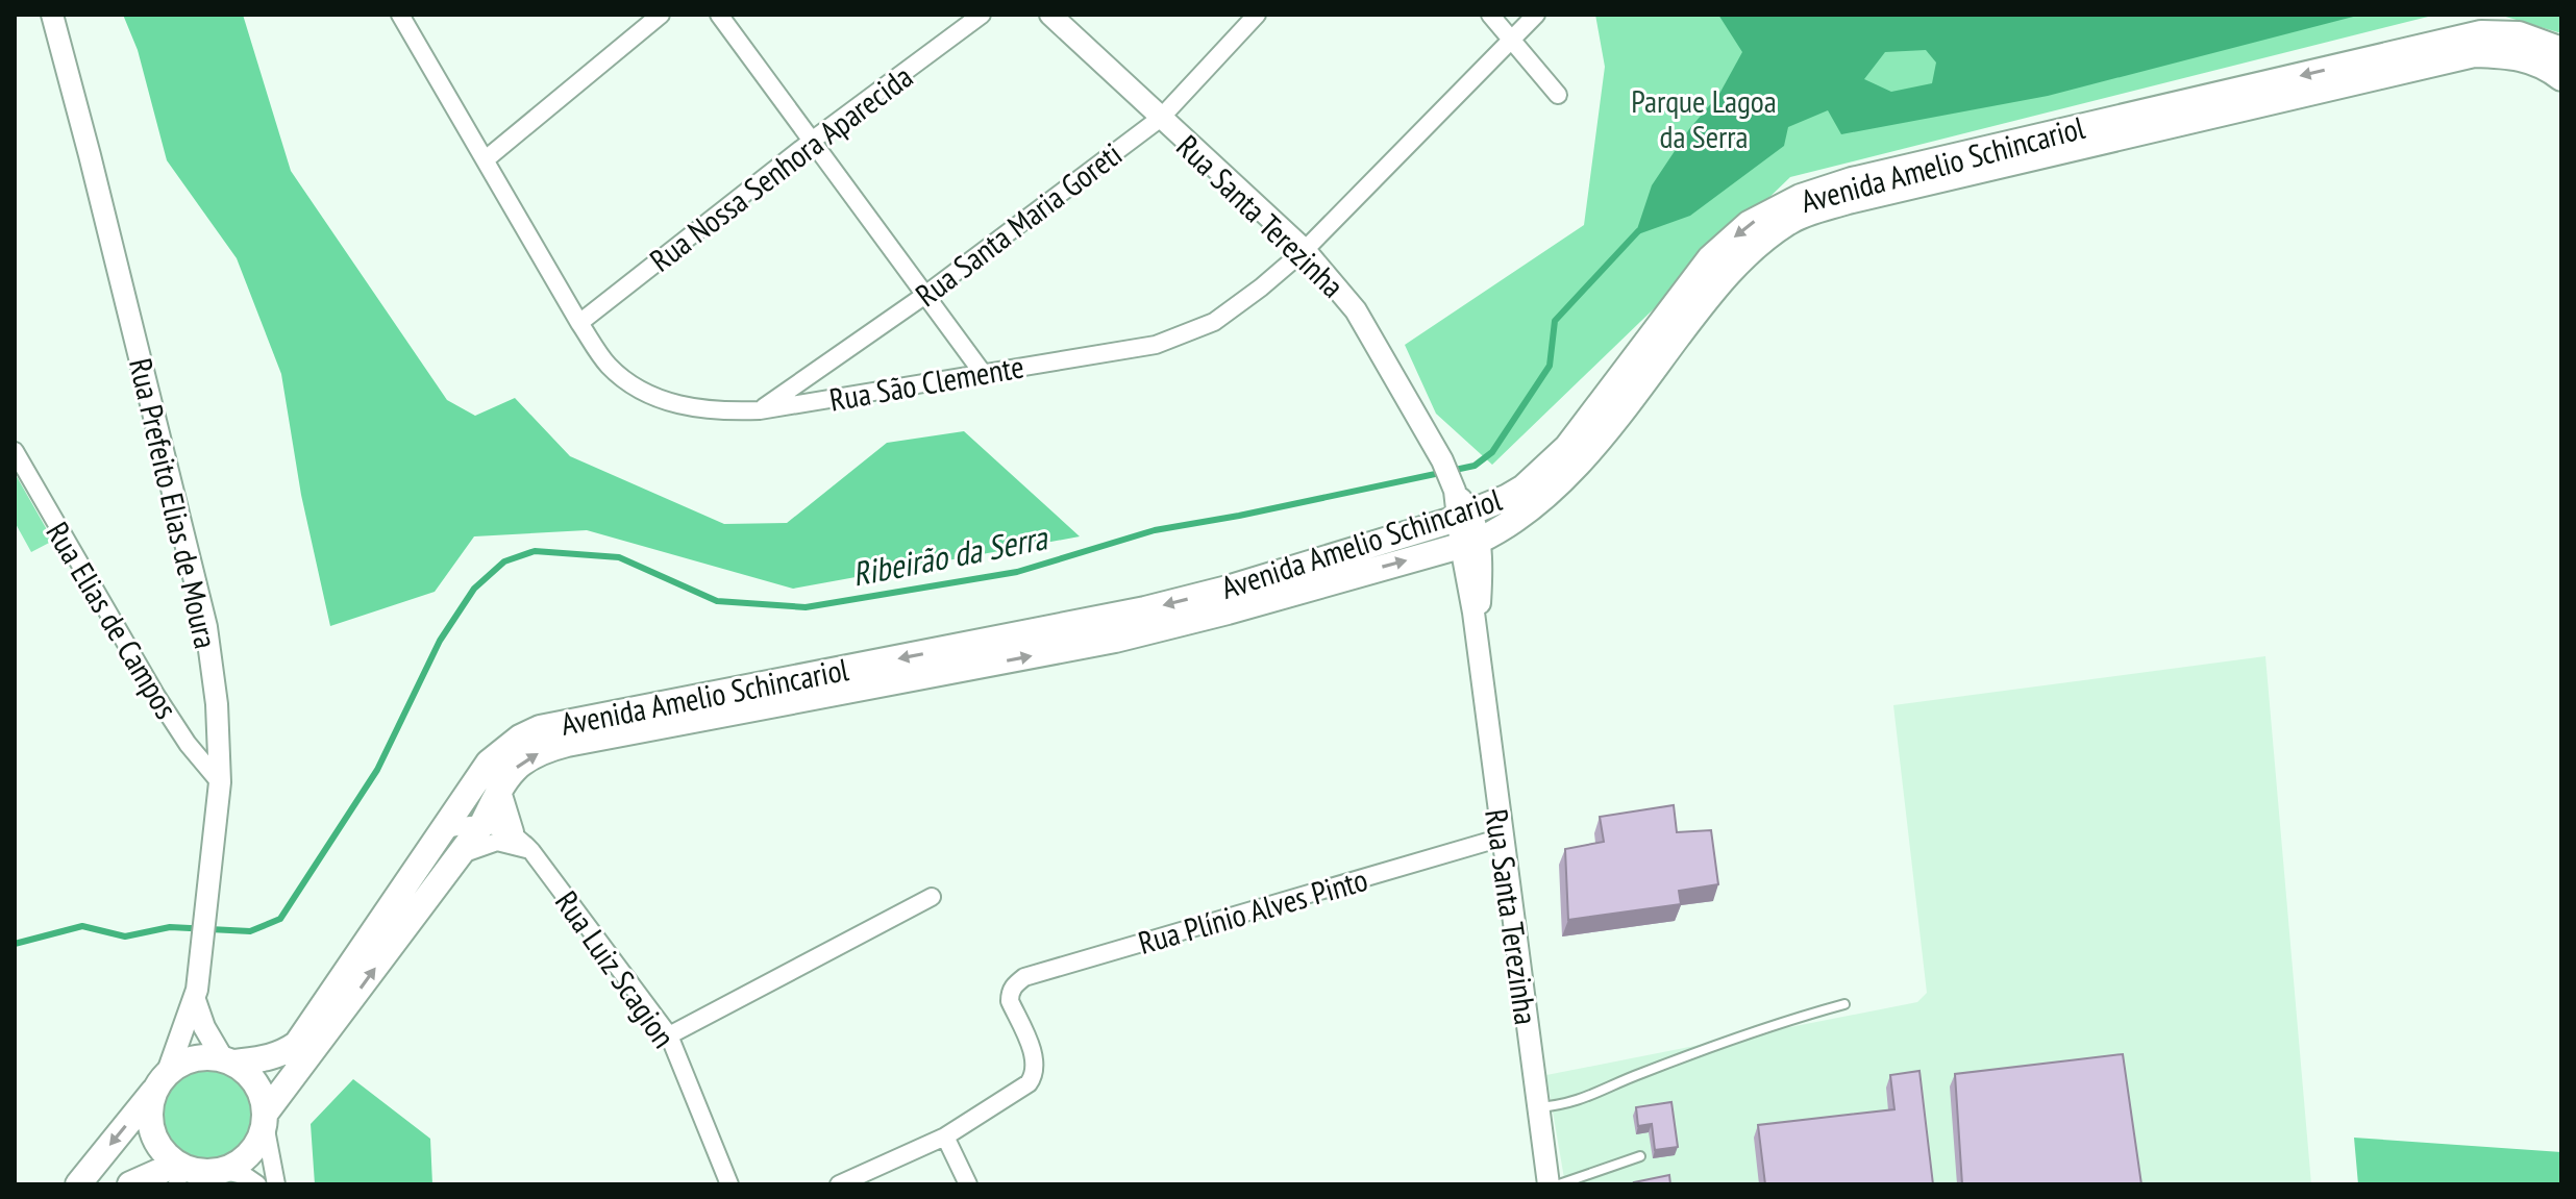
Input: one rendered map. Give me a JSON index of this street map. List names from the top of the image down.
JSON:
{
  "streets": {
    "main road": ["Avenida Amelio Schincariol"],
    "street": [
      "Rua Nossa Senhora Aparecida",
      "Rua Santa Terezinha",
      "Rua Santa Maria Goreti",
      "Rua São Clemente",
      "Rua Prefeito Elias de Moura",
      "Rua Elias de Campos",
      "Rua Plínio Alves Pinto",
      "Rua Luiz Scagion"
    ]
  },
  "crossings": [
    ["Avenida Amelio Schincariol", "Rua Santa Terezinha"],
    ["Avenida Amelio Schincariol", "Rua Prefeito Elias de Moura"],
    ["Rua Nossa Senhora Aparecida", "Rua São Clemente"],
    ["Rua Santa Terezinha", "Rua Santa Maria Goreti"],
    ["Rua Santa Terezinha", "Rua São Clemente"],
    ["Rua Santa Terezinha", "Rua Plínio Alves Pinto"],
    ["Rua Santa Maria Goreti", "Rua São Clemente"],
    ["Rua Prefeito Elias de Moura", "Rua Elias de Campos"]
  ],
  "water": ["Ribeirão da Serra"],
  "parks": ["Parque Lagoa da Serra"]
}
